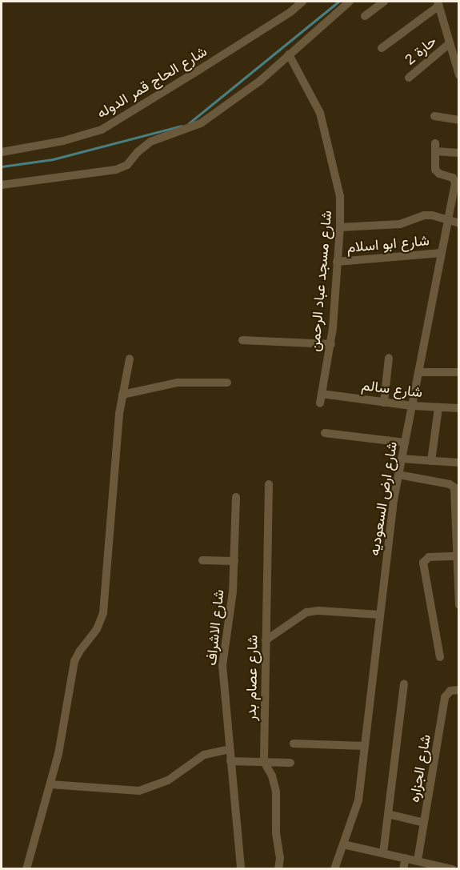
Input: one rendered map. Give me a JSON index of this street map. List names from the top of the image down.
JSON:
{
  "streets": {
    "street": [
      "حارة 2",
      "شارع الحاج قمر الدوله",
      "شارع ابو اسلام",
      "شارع مسجد عباد الرحمن",
      "شارع سالم",
      "شارع ارض السعوديه",
      "شارع الاشراف",
      "شارع عصام بدر",
      "شارع الجزاره"
    ]
  },
  "crossings": [
    ["شارع ابو اسلام", "شارع مسجد عباد الرحمن"],
    ["شارع ابو اسلام", "شارع ارض السعوديه"],
    ["شارع مسجد عباد الرحمن", "شارع سالم"],
    ["شارع سالم", "شارع ارض السعوديه"]
  ]
}
